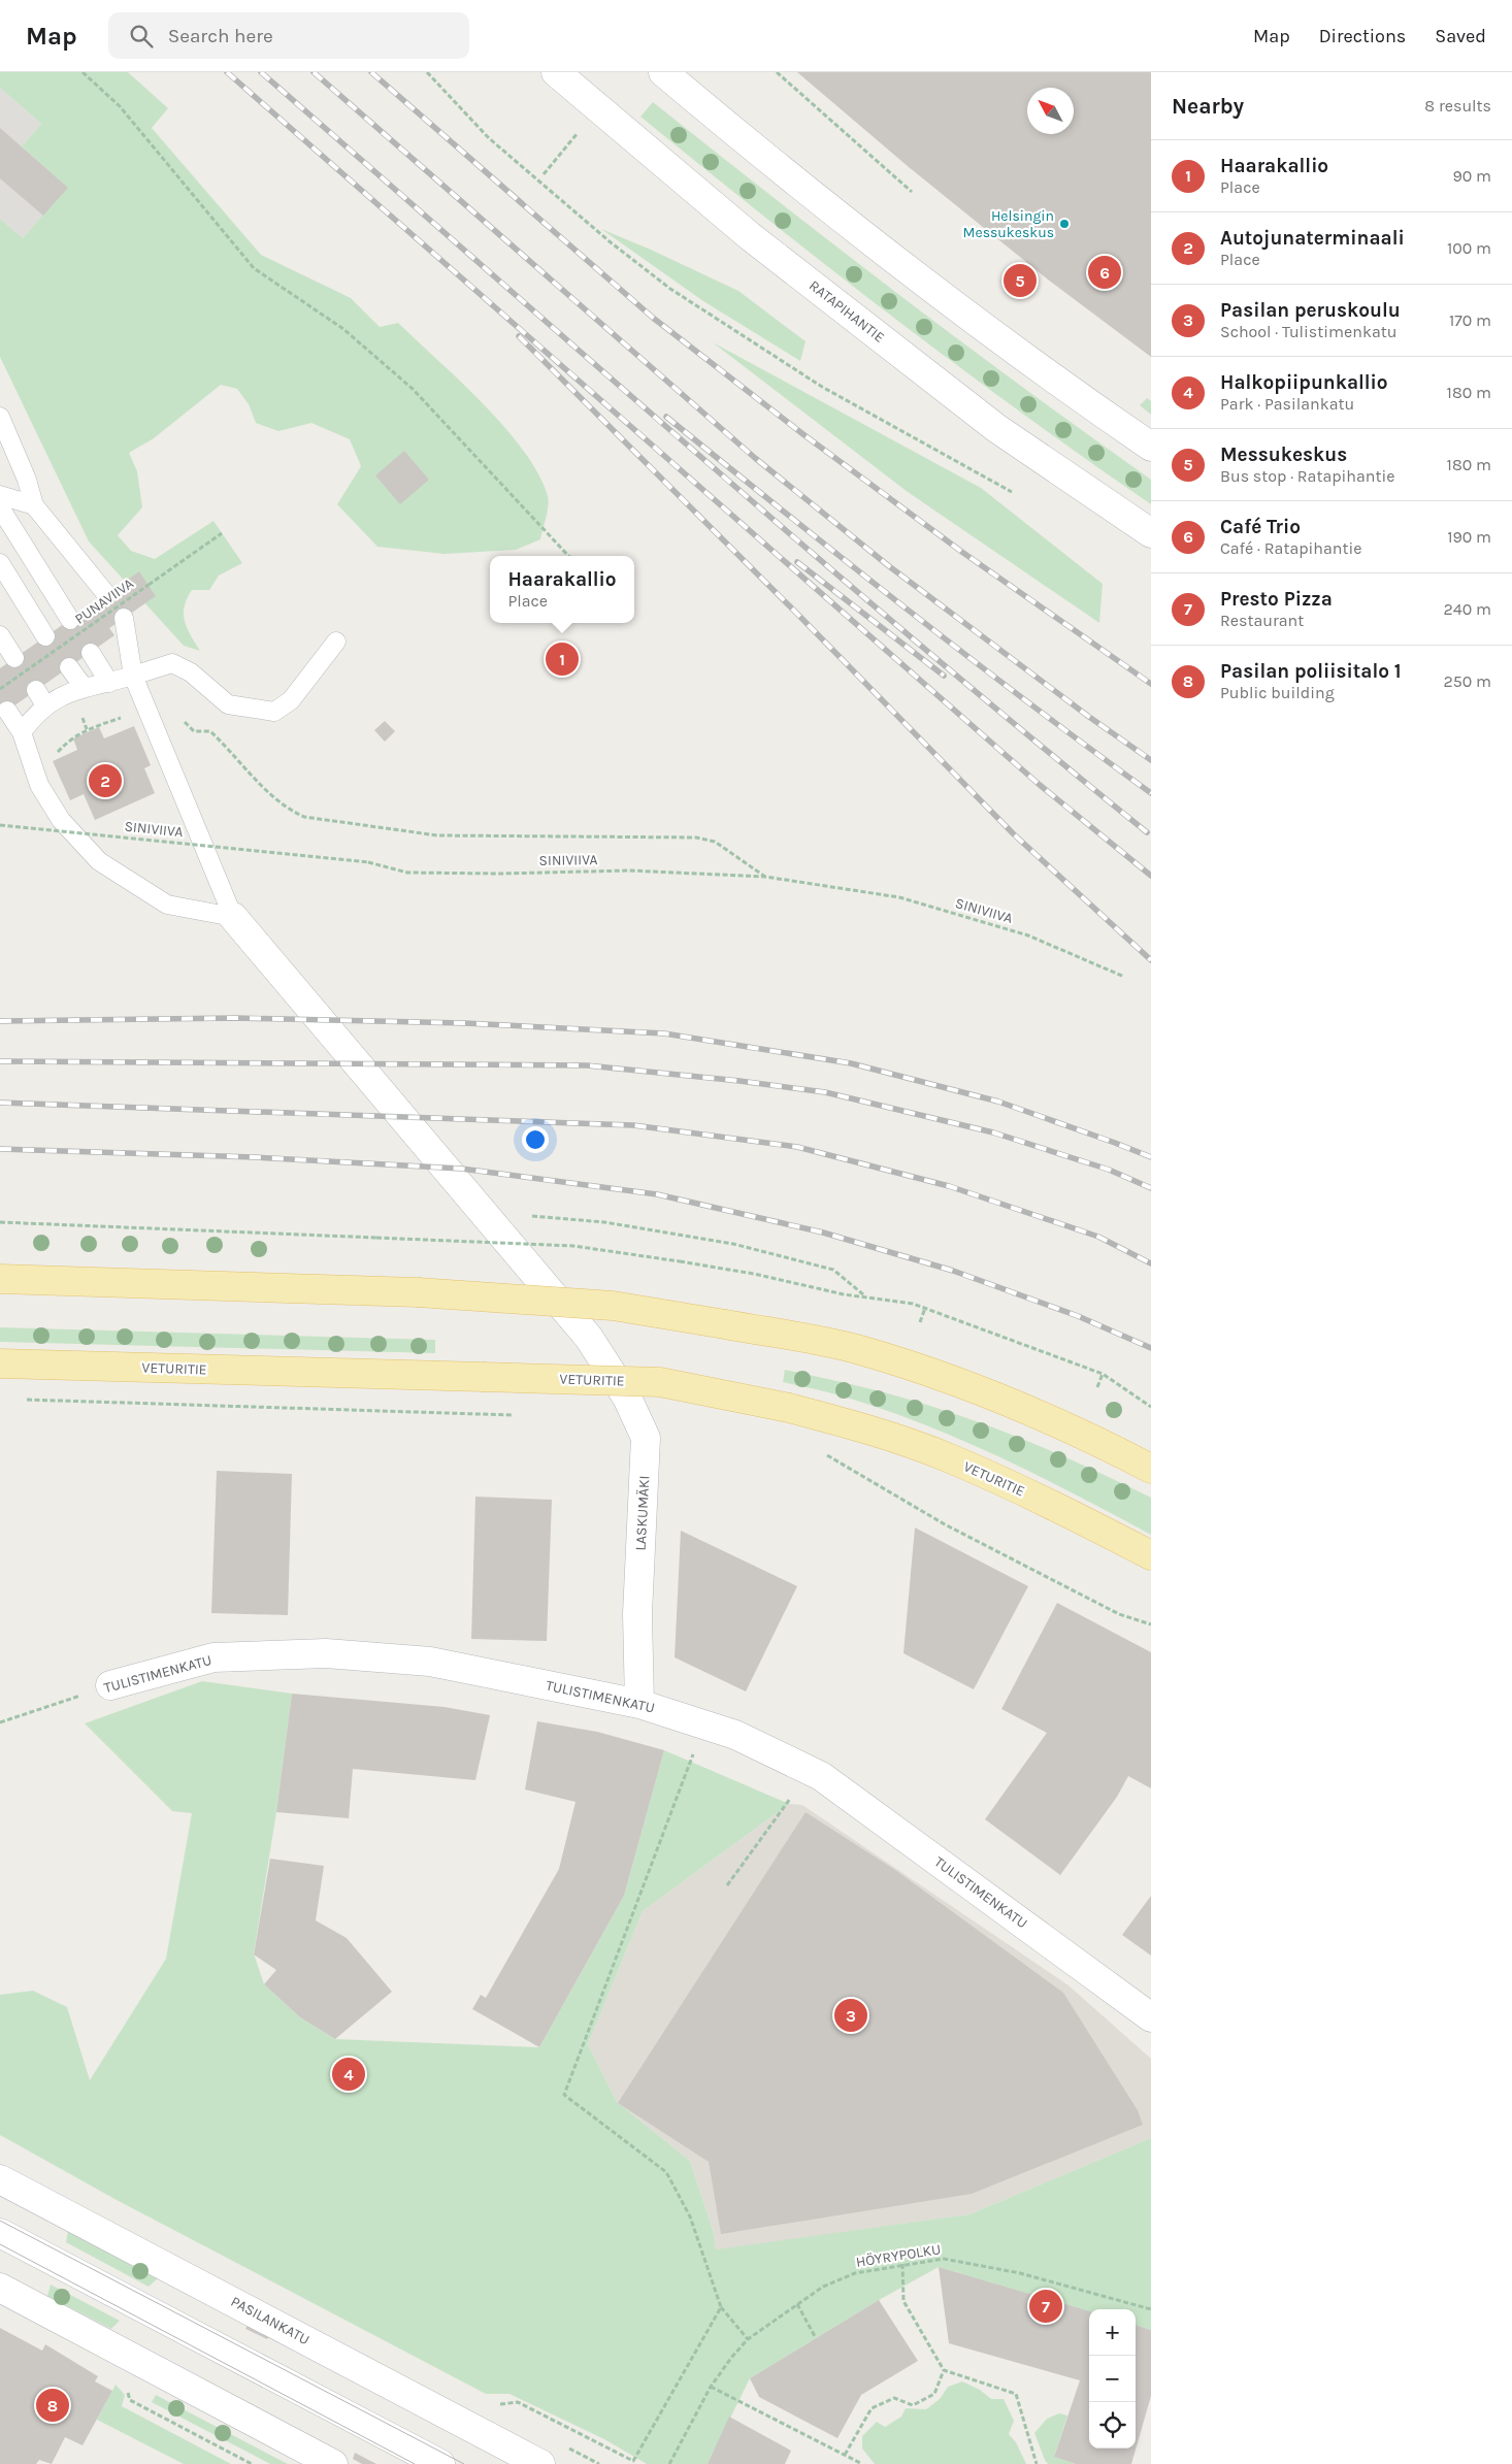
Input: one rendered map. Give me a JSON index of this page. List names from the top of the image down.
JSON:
{
  "streets": {
    "main road": ["VETURITIE"],
    "street": [
      "RATAPIHANTIE",
      "LASKUMÄKI",
      "TULISTIMENKATU",
      "PASILANKATU"
    ],
    "path": ["PUNAVIIVA", "SINIVIIVA", "HÖYRYPOLKU"]
  },
  "crossings": [
    ["LASKUMÄKI", "TULISTIMENKATU"]
  ],
  "places": ["Helsingin Messukeskus"],
  "north": "top left",
  "page": {
    "header": "Map",
    "search": "Search here",
    "nav": ["Map", "Directions", "Saved"],
    "heading": ["Nearby", "8 results"],
    "list": [
      {
        "mark": "1",
        "name": "Haarakallio",
        "note": "Place",
        "value": "90 m"
      },
      {
        "mark": "2",
        "name": "Autojunaterminaali",
        "note": "Place",
        "value": "100 m"
      },
      {
        "mark": "3",
        "name": "Pasilan peruskoulu",
        "note": "School · Tulistimenkatu",
        "value": "170 m"
      },
      {
        "mark": "4",
        "name": "Halkopiipunkallio",
        "note": "Park · Pasilankatu",
        "value": "180 m"
      },
      {
        "mark": "5",
        "name": "Messukeskus",
        "note": "Bus stop · Ratapihantie",
        "value": "180 m"
      },
      {
        "mark": "6",
        "name": "Café Trio",
        "note": "Café · Ratapihantie",
        "value": "190 m"
      },
      {
        "mark": "7",
        "name": "Presto Pizza",
        "note": "Restaurant",
        "value": "240 m"
      },
      {
        "mark": "8",
        "name": "Pasilan poliisitalo 1",
        "note": "Public building",
        "value": "250 m"
      }
    ],
    "pins": [
      "6",
      "5",
      "1",
      "2",
      "3",
      "4",
      "7",
      "8"
    ],
    "popup": ["Haarakallio", "Place"],
    "map_buttons": ["+", "−"]
  }
}
